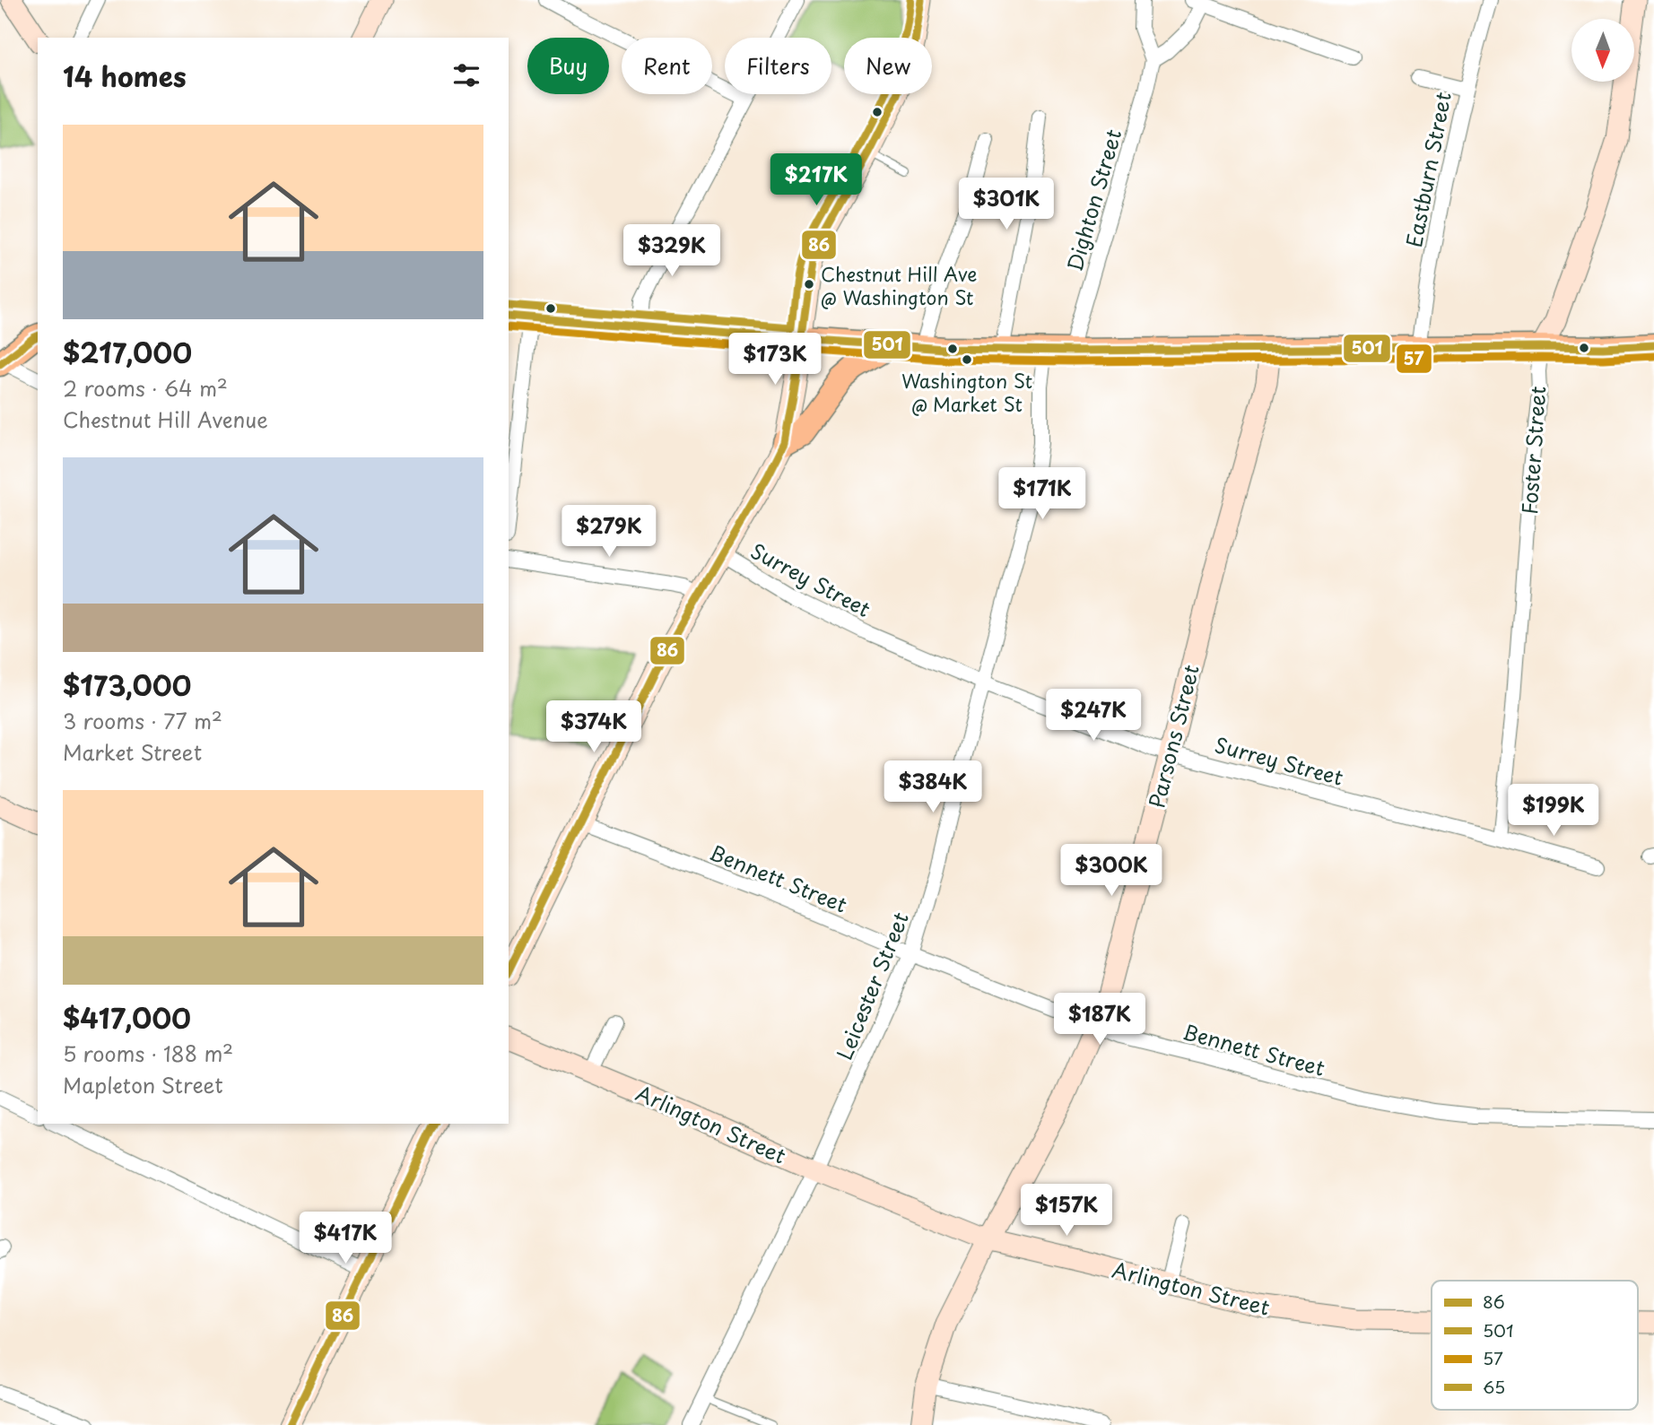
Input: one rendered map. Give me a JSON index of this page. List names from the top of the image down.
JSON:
{
  "streets": {
    "street": [
      "Eastburn Street",
      "Dighton Street",
      "Foster Street",
      "Surrey Street",
      "Parsons Street",
      "Bennett Street",
      "Leicester Street",
      "Arlington Street"
    ]
  },
  "crossings": [
    ["Foster Street", "Surrey Street"],
    ["Surrey Street", "Parsons Street"],
    ["Surrey Street", "Leicester Street"],
    ["Parsons Street", "Bennett Street"],
    ["Parsons Street", "Arlington Street"],
    ["Bennett Street", "Leicester Street"],
    ["Leicester Street", "Arlington Street"]
  ],
  "places": ["Chestnut Hill Ave @ Washington St", "Washington St @ Market St"],
  "lines": [
    "transit line 86",
    "transit line 65",
    "transit line 501",
    "transit line 57"
  ],
  "legend": [
    "86",
    "501",
    "57",
    "65"
  ],
  "north": "bottom",
  "page": {
    "chip": [
      "Buy",
      "Rent",
      "Filters",
      "New"
    ],
    "heading": "14 homes",
    "list": [
      {
        "name": "$217,000",
        "note": "2 rooms · 64 m² · Chestnut Hill Avenue"
      },
      {
        "name": "$173,000",
        "note": "3 rooms · 77 m² · Market Street"
      },
      {
        "name": "$417,000",
        "note": "5 rooms · 188 m² · Mapleton Street"
      }
    ],
    "price": [
      "$217K",
      "$301K",
      "$329K",
      "$173K",
      "$171K",
      "$279K",
      "$247K",
      "$374K",
      "$384K",
      "$199K",
      "$300K",
      "$187K",
      "$157K",
      "$417K"
    ]
  }
}
